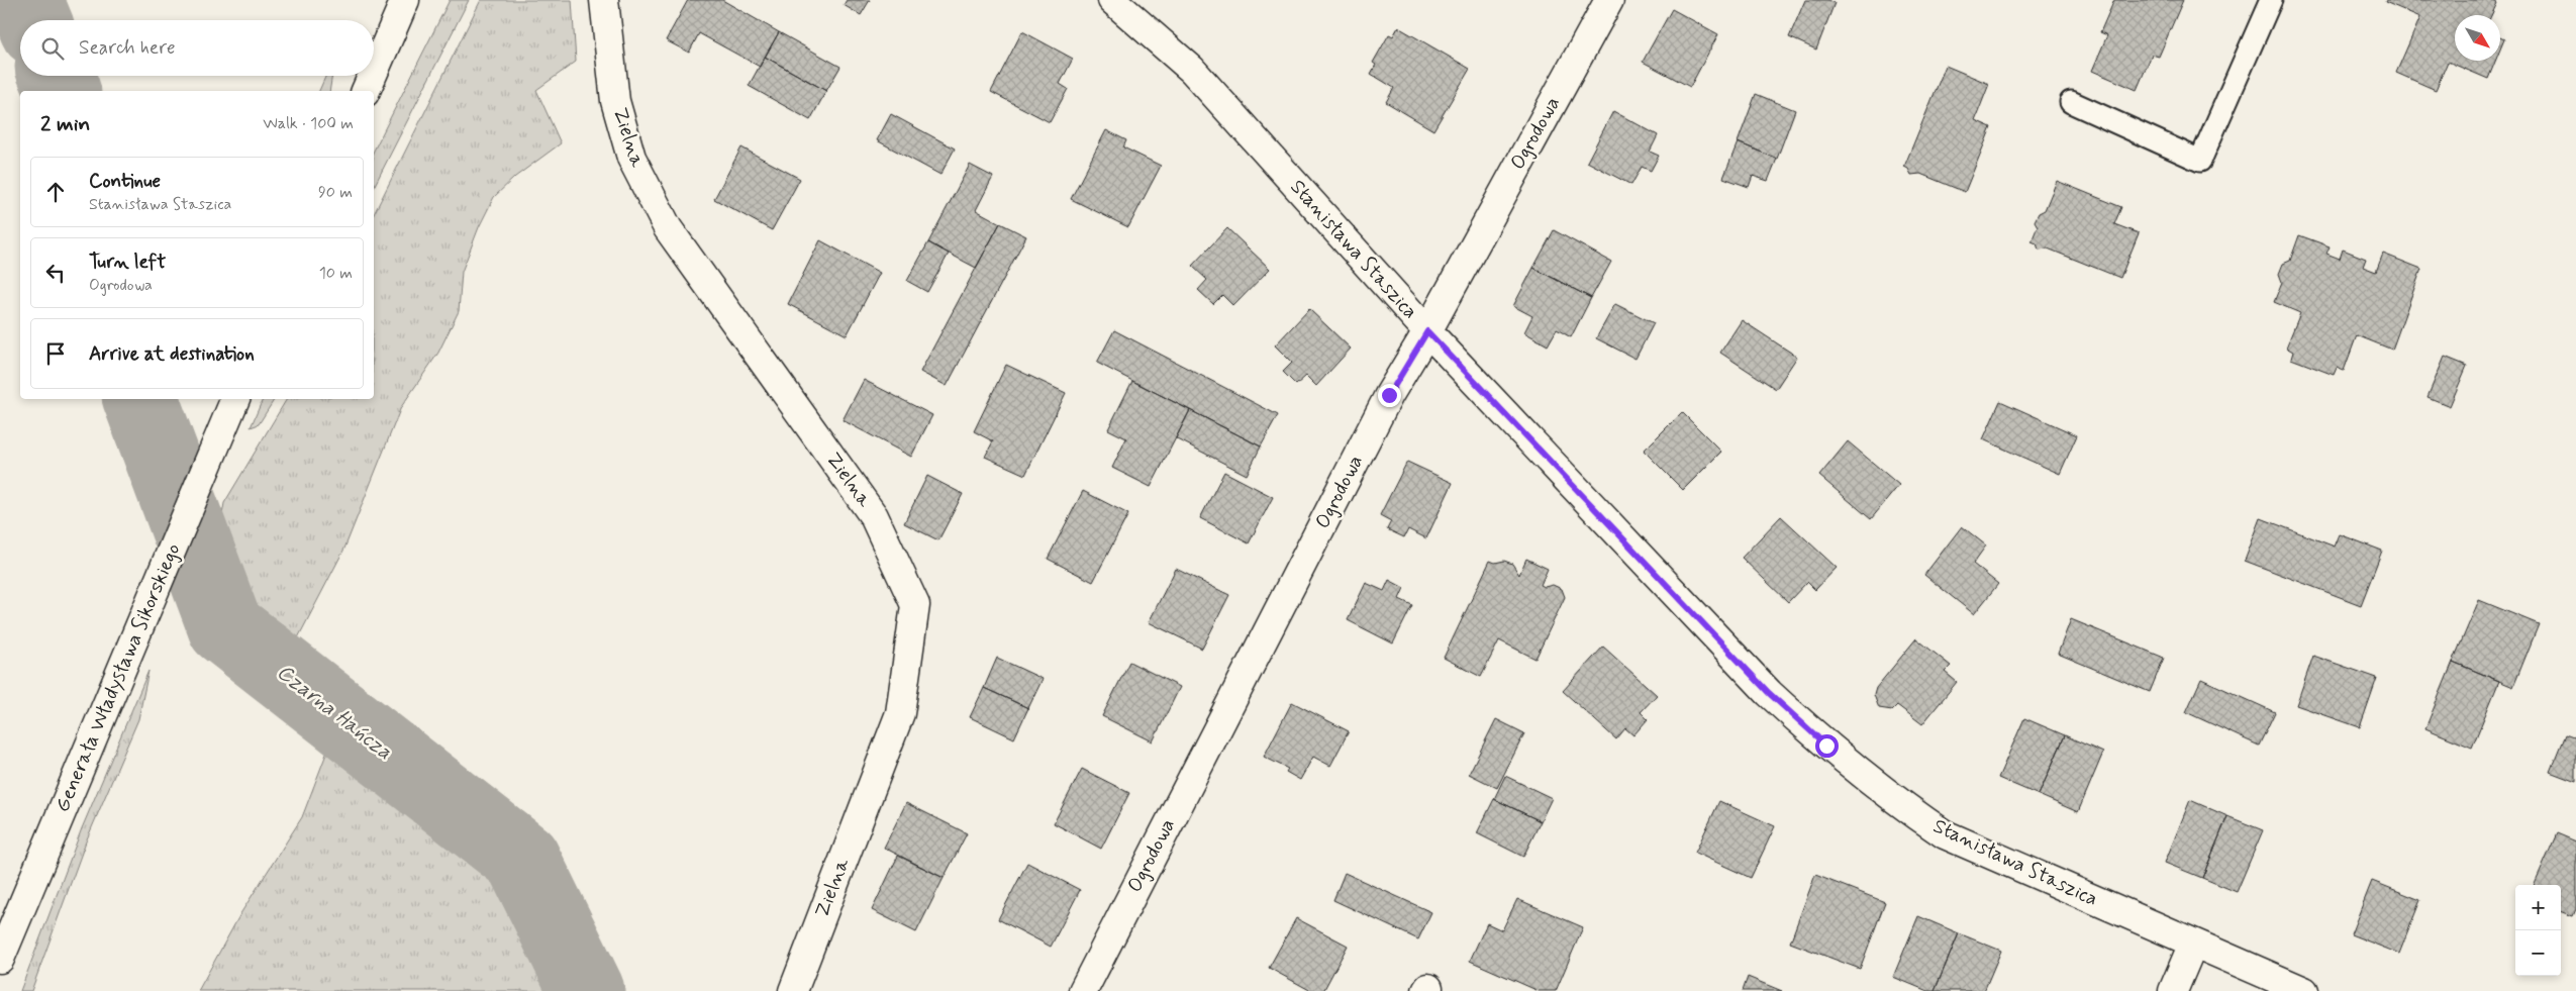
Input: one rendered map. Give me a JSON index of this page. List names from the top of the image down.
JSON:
{
  "streets": {
    "street": [
      "Ogrodowa",
      "Zielna",
      "Stanisława Staszica",
      "Generała Władysława Sikorskiego"
    ]
  },
  "crossings": [
    ["Ogrodowa", "Stanisława Staszica"]
  ],
  "water": ["Czarna Hańcza"],
  "north": "bottom right",
  "page": {
    "search": "Search here",
    "heading": ["2 min", "Walk · 100 m"],
    "list": [
      ["Continue", "Stanisława Staszica", "90 m"],
      ["Turn left", "Ogrodowa", "10 m"],
      "Arrive at destination"
    ],
    "map_buttons": ["+", "−"]
  }
}
